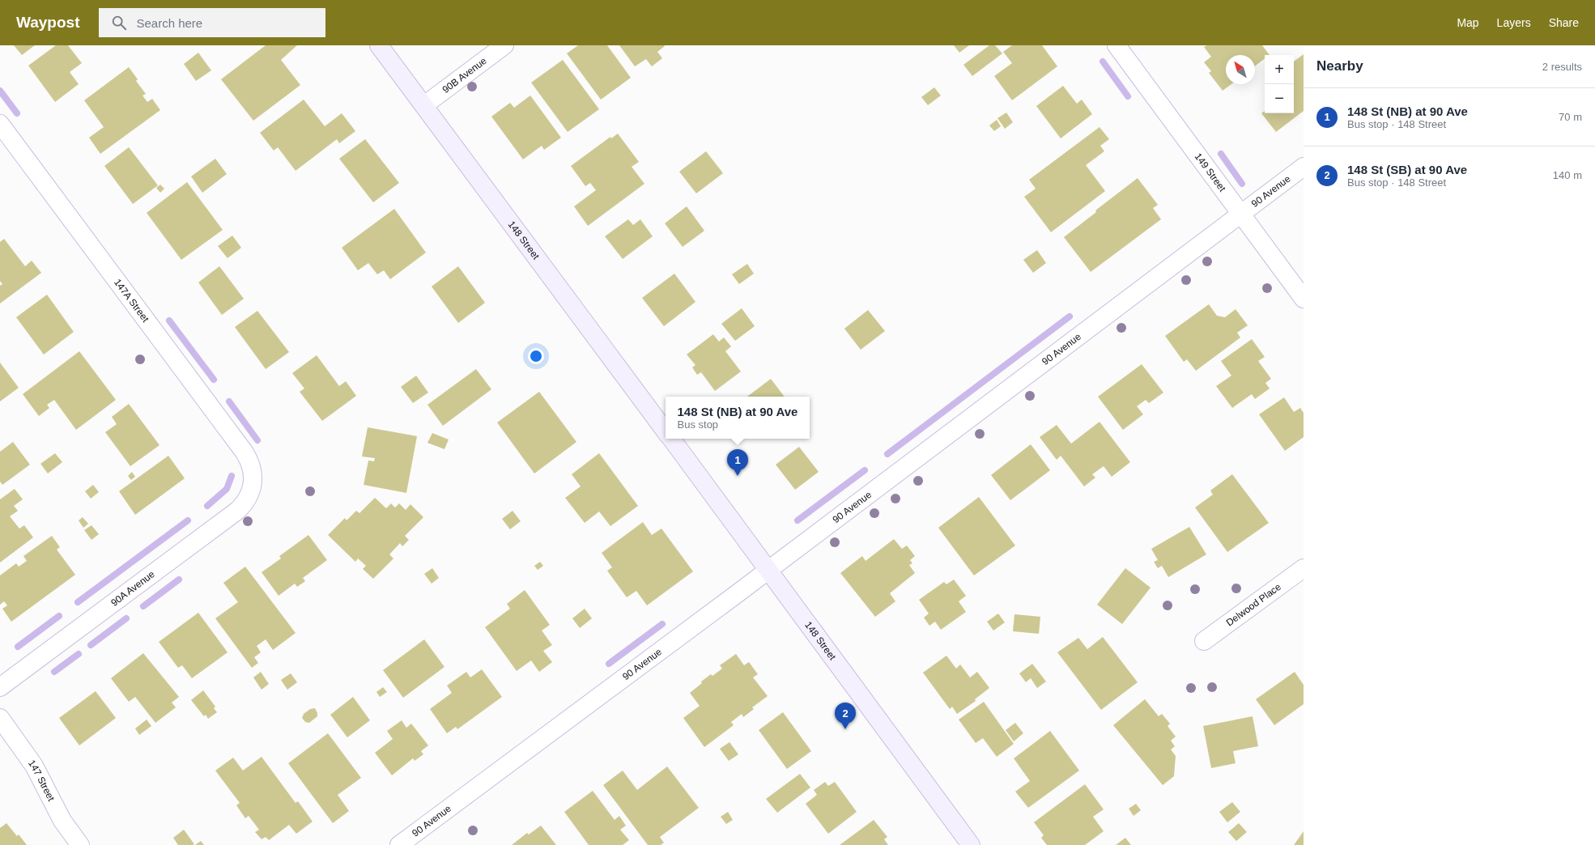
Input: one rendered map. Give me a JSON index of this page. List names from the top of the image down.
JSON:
{
  "streets": {
    "street": [
      "90B Avenue",
      "149 Street",
      "90 Avenue",
      "148 Street",
      "147A Street",
      "90A Avenue",
      "Delwood Place",
      "147 Street"
    ]
  },
  "crossings": [
    ["90B Avenue", "148 Street"],
    ["149 Street", "90 Avenue"],
    ["90 Avenue", "148 Street"],
    ["147A Street", "90A Avenue"]
  ],
  "north": "top left",
  "page": {
    "header": "Waypost",
    "search": "Search here",
    "nav": ["Map", "Layers", "Share"],
    "heading": ["Nearby", "2 results"],
    "map_buttons": ["+", "−"],
    "list": [
      {
        "mark": "1",
        "name": "148 St (NB) at 90 Ave",
        "note": "Bus stop · 148 Street",
        "value": "70 m"
      },
      {
        "mark": "2",
        "name": "148 St (SB) at 90 Ave",
        "note": "Bus stop · 148 Street",
        "value": "140 m"
      }
    ],
    "popup": ["148 St (NB) at 90 Ave", "Bus stop"],
    "pins": ["1", "2"]
  }
}
